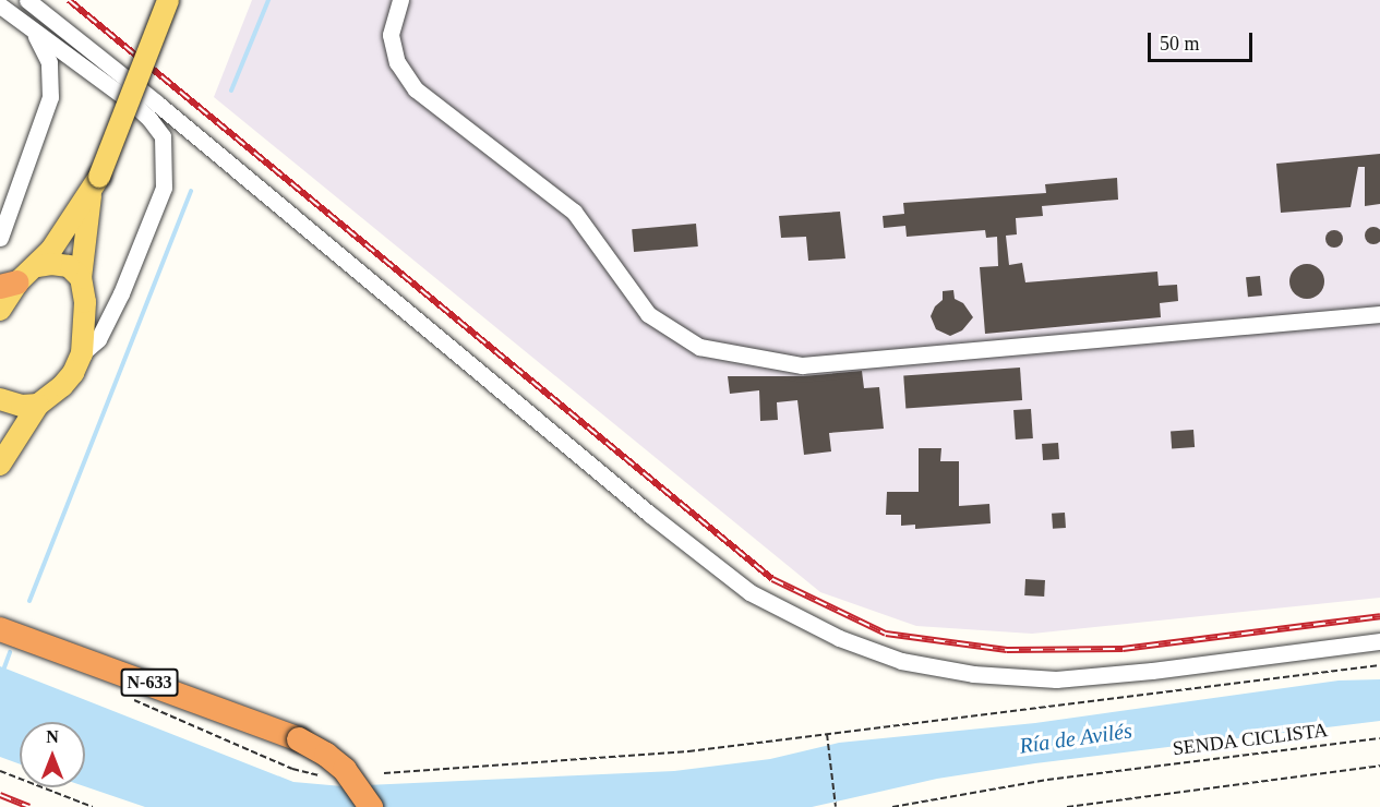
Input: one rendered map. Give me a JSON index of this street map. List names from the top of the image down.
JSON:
{
  "streets": {
    "highway": ["N-633"],
    "path": ["SENDA CICLISTA"]
  },
  "water": ["Ría de Avilés"],
  "scale_bar": "50 m",
  "north": "top"
}
